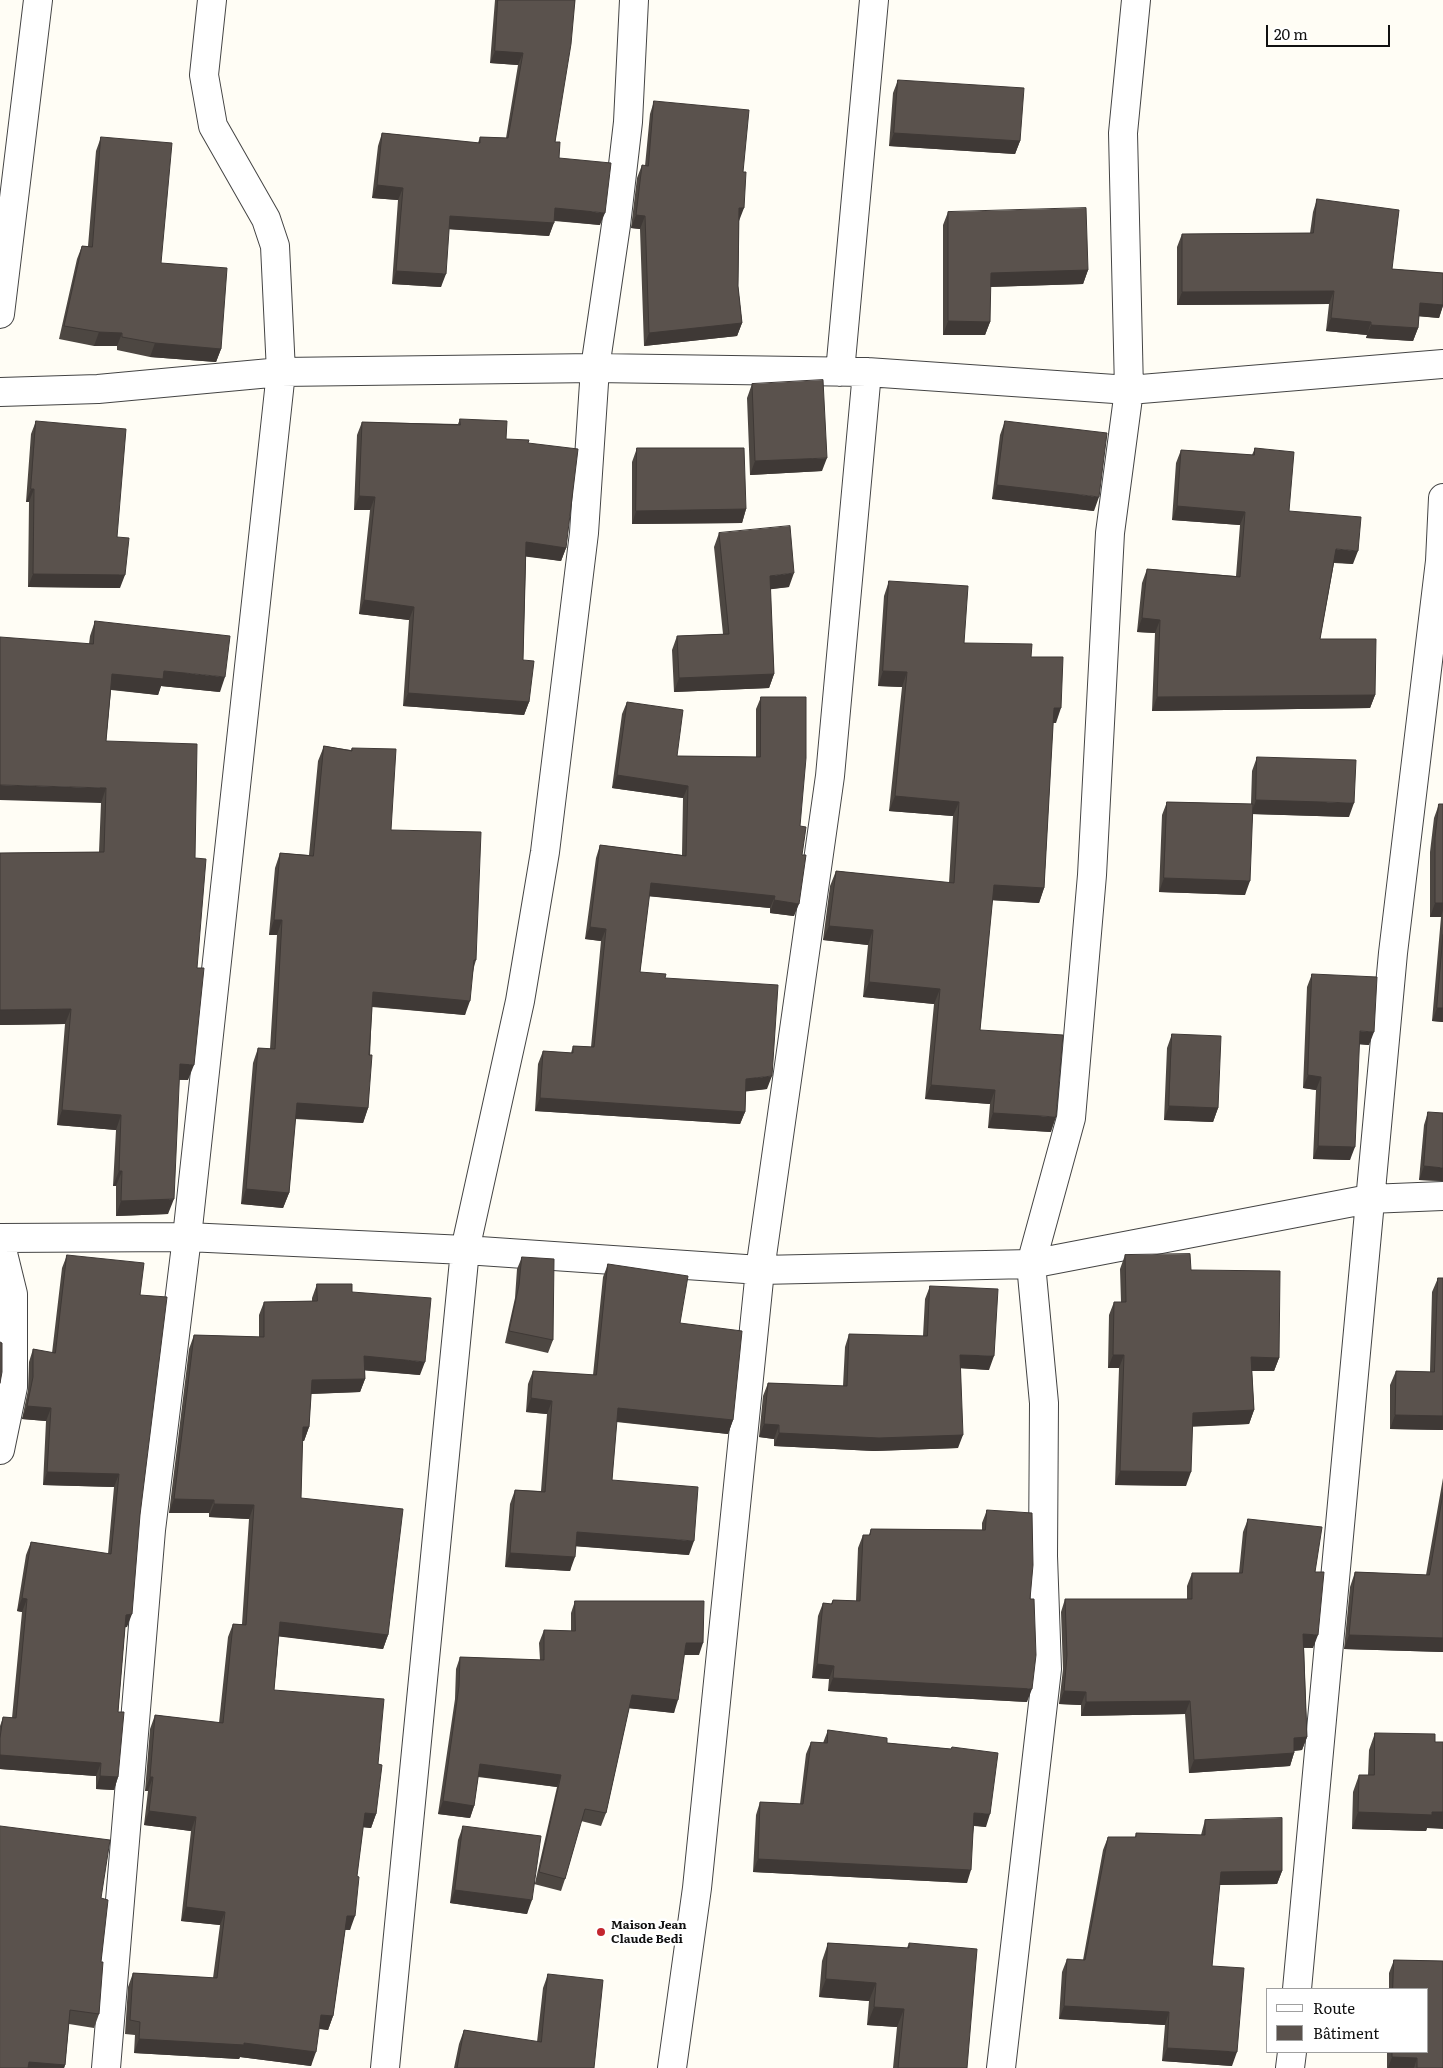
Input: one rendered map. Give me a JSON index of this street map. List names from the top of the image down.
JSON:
{
  "places": ["Maison Jean Claude Bedi"],
  "legend": ["Route", "Bâtiment"],
  "scale_bar": "20 m"
}
